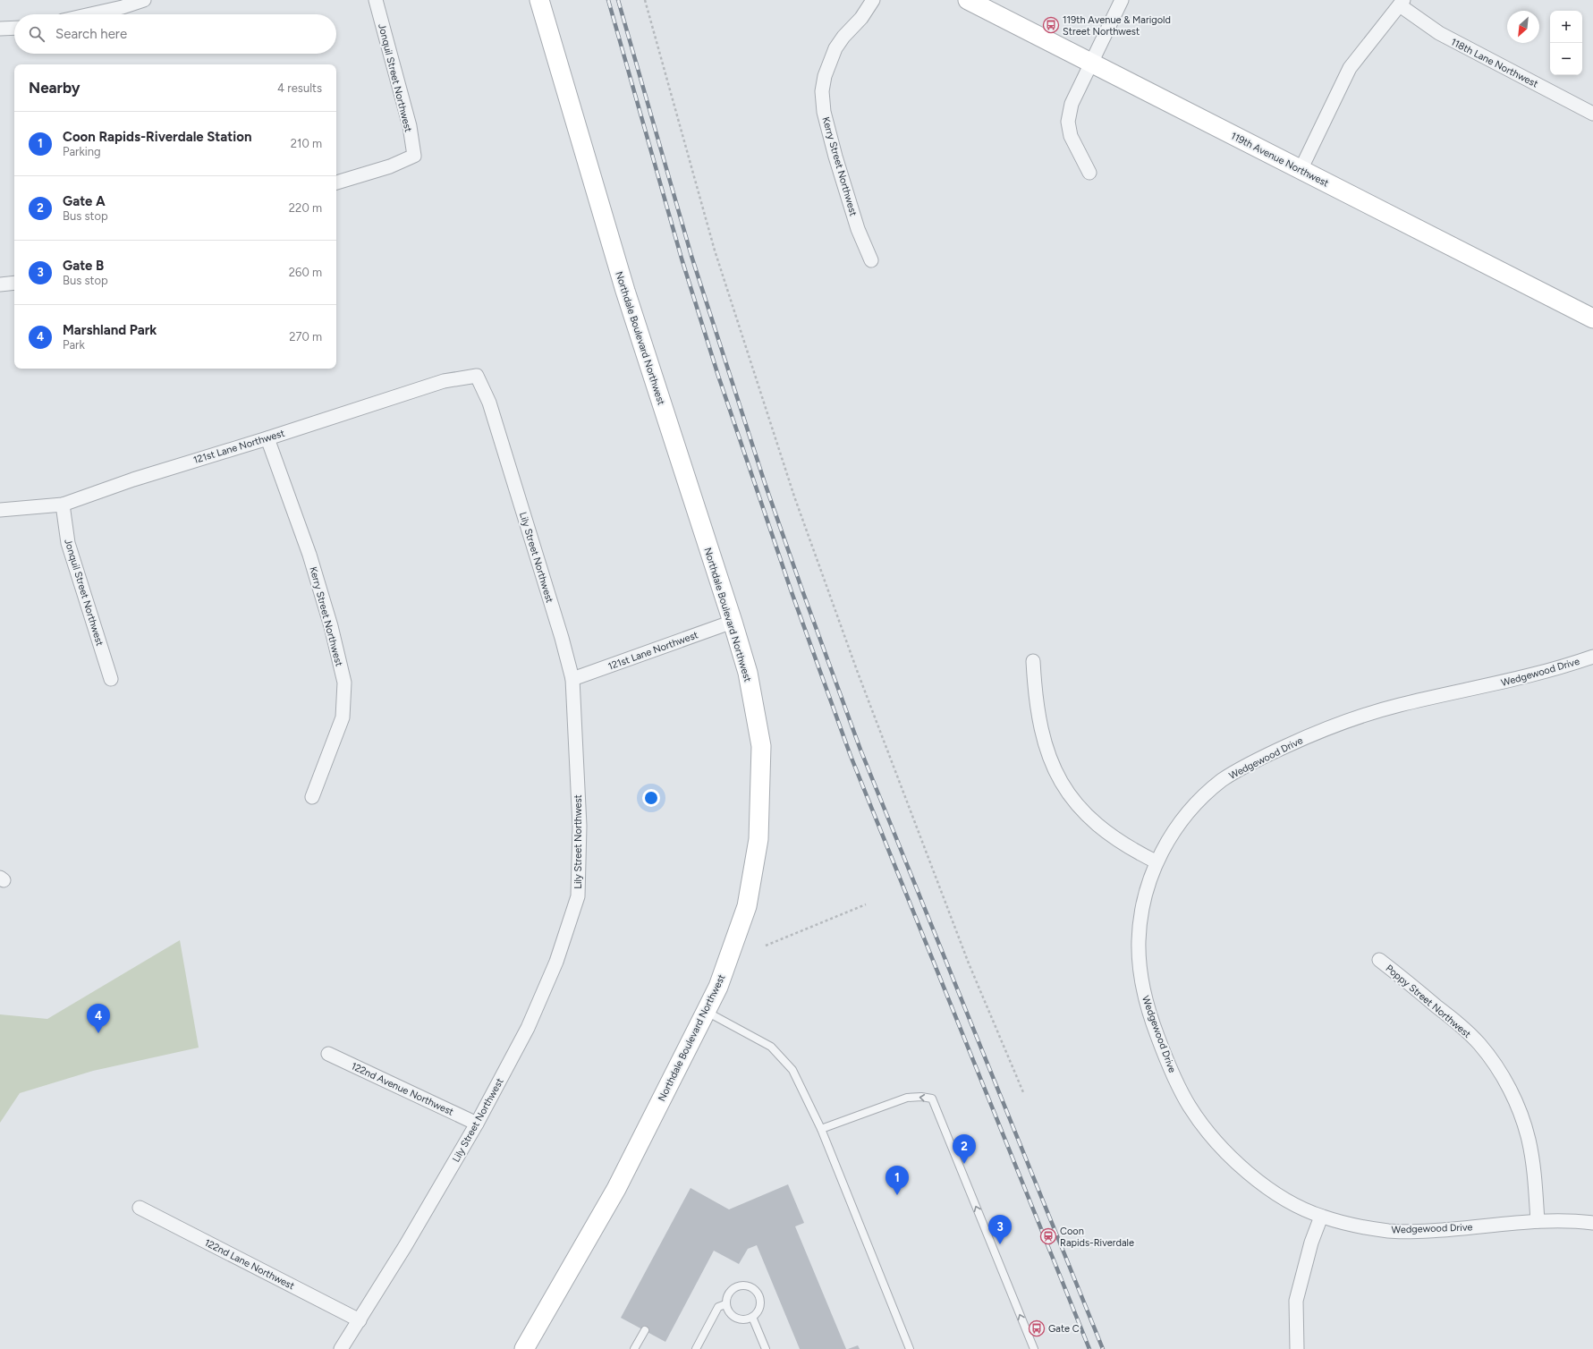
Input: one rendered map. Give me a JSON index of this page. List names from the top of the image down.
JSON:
{
  "streets": {
    "street": [
      "118th Lane Northwest",
      "Jonquil Street Northwest",
      "119th Avenue Northwest",
      "Kerry Street Northwest",
      "Northdale Boulevard Northwest",
      "121st Lane Northwest",
      "Lily Street Northwest",
      "Wedgewood Drive",
      "Poppy Street Northwest",
      "122nd Avenue Northwest",
      "122nd Lane Northwest"
    ]
  },
  "crossings": [
    ["Jonquil Street Northwest", "121st Lane Northwest"],
    ["Kerry Street Northwest", "121st Lane Northwest"],
    ["Northdale Boulevard Northwest", "121st Lane Northwest"],
    ["121st Lane Northwest", "Lily Street Northwest"],
    ["Lily Street Northwest", "122nd Avenue Northwest"],
    ["Lily Street Northwest", "122nd Lane Northwest"],
    ["Wedgewood Drive", "Poppy Street Northwest"]
  ],
  "places": {
    "bus stop": ["119th Avenue & Marigold Street Northwest", "Gate C"],
    "station": ["Coon Rapids-Riverdale"]
  },
  "north": "bottom left",
  "page": {
    "map_buttons": ["+", "−"],
    "search": "Search here",
    "heading": ["Nearby", "4 results"],
    "list": [
      {
        "mark": "1",
        "name": "Coon Rapids-Riverdale Station",
        "note": "Parking",
        "value": "210 m"
      },
      {
        "mark": "2",
        "name": "Gate A",
        "note": "Bus stop",
        "value": "220 m"
      },
      {
        "mark": "3",
        "name": "Gate B",
        "note": "Bus stop",
        "value": "260 m"
      },
      {
        "mark": "4",
        "name": "Marshland Park",
        "note": "Park",
        "value": "270 m"
      }
    ],
    "pins": [
      "4",
      "2",
      "1",
      "3"
    ]
  }
}
